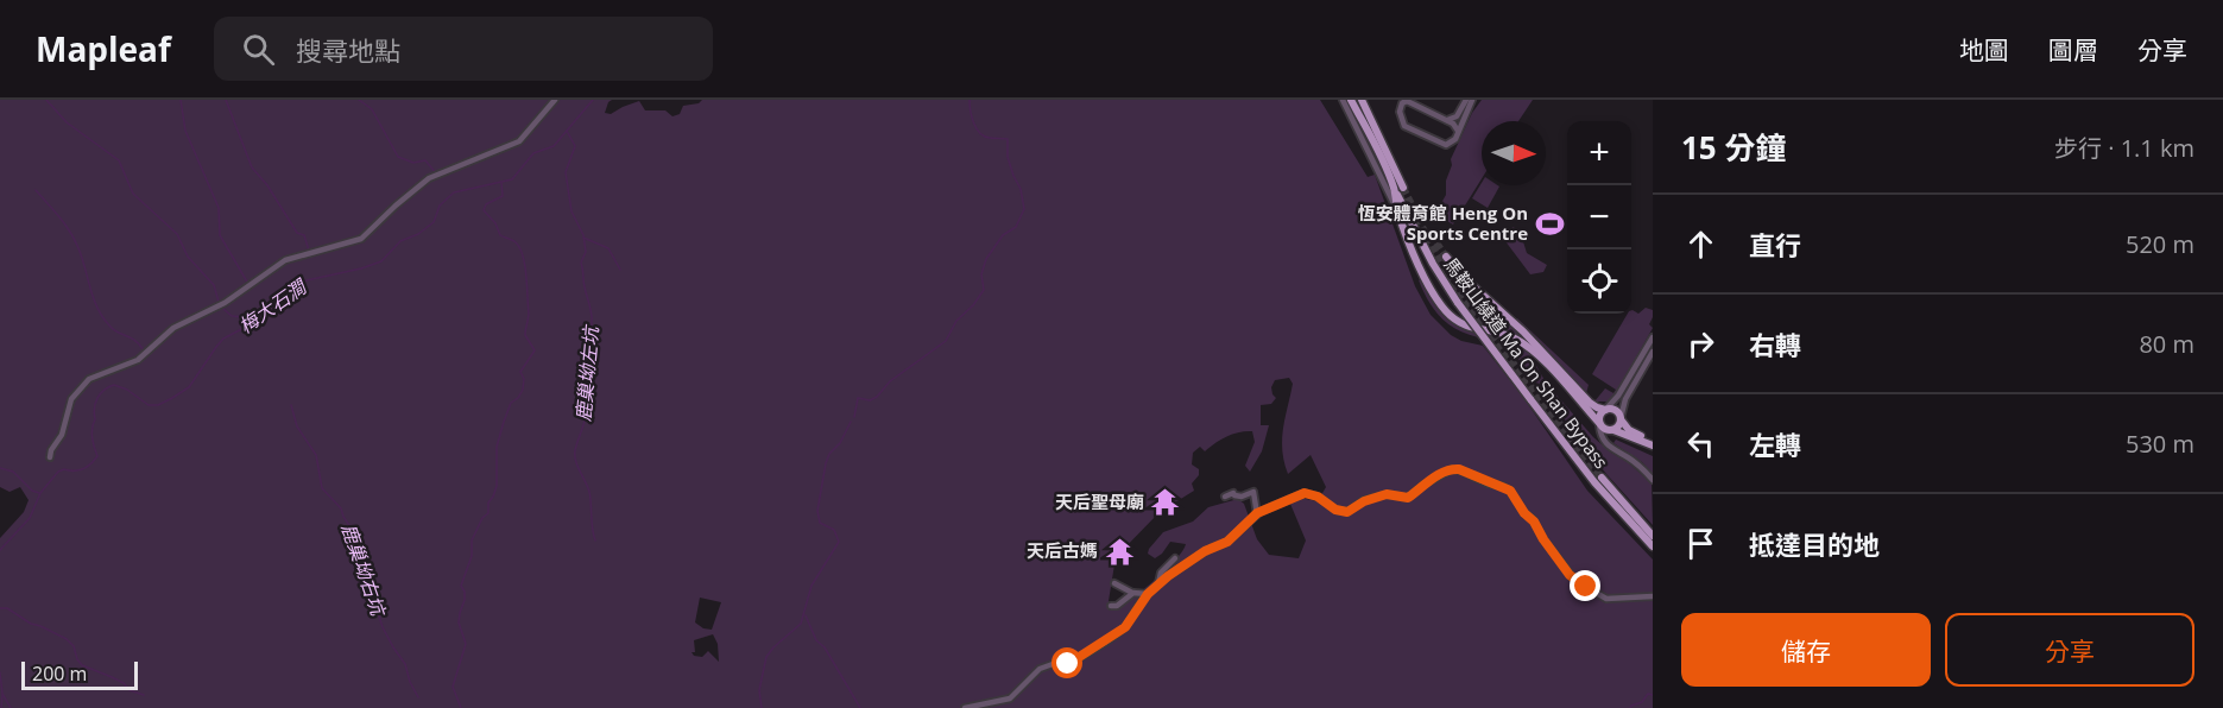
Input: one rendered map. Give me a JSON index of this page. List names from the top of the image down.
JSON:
{
  "streets": {
    "main road": ["馬鞍山繞道 Ma On Shan Bypass"]
  },
  "water": ["梅大石澗", "鹿巢坳左坑", "鹿巢坳右坑"],
  "places": {
    "sports": ["恆安體育館 Heng On Sports Centre"],
    "temple": ["天后聖母廟", "天后古媽"]
  },
  "scale_bar": "200 m",
  "north": "right",
  "page": {
    "header": "Mapleaf",
    "search": "搜尋地點",
    "nav": ["地圖", "圖層", "分享"],
    "heading": ["15 分鐘", "步行 · 1.1 km"],
    "map_buttons": ["+", "−"],
    "list": [
      ["直行", "520 m"],
      ["右轉", "80 m"],
      ["左轉", "530 m"],
      "抵達目的地"
    ],
    "buttons": ["儲存", "分享"],
    "scale": "200 m"
  }
}
